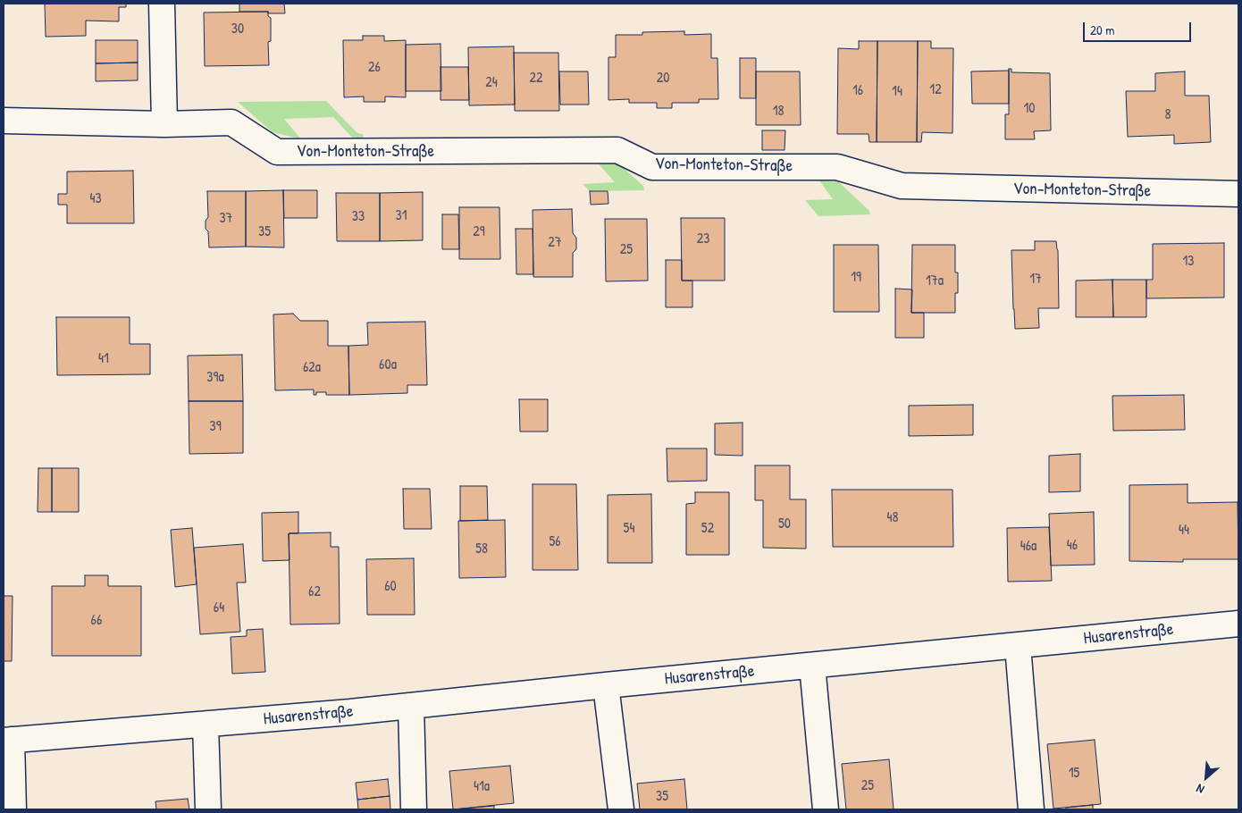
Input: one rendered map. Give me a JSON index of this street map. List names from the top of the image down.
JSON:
{
  "streets": {
    "street": ["Von-Monteton-Straße", "Husarenstraße"]
  },
  "house_numbers": [
    "30",
    "26",
    "22",
    "20",
    "24",
    "12",
    "16",
    "14",
    "10",
    "18",
    "8",
    "43",
    "31",
    "33",
    "37",
    "35",
    "29",
    "23",
    "27",
    "25",
    "13",
    "19",
    "17",
    "17a",
    "41",
    "60a",
    "62a",
    "39a",
    "39",
    "48",
    "50",
    "54",
    "52",
    "44",
    "56",
    "46",
    "46a",
    "58",
    "60",
    "62",
    "64",
    "66",
    "15",
    "25",
    "41a",
    "35"
  ],
  "scale_bar": "20 m",
  "north": "bottom left"
}
